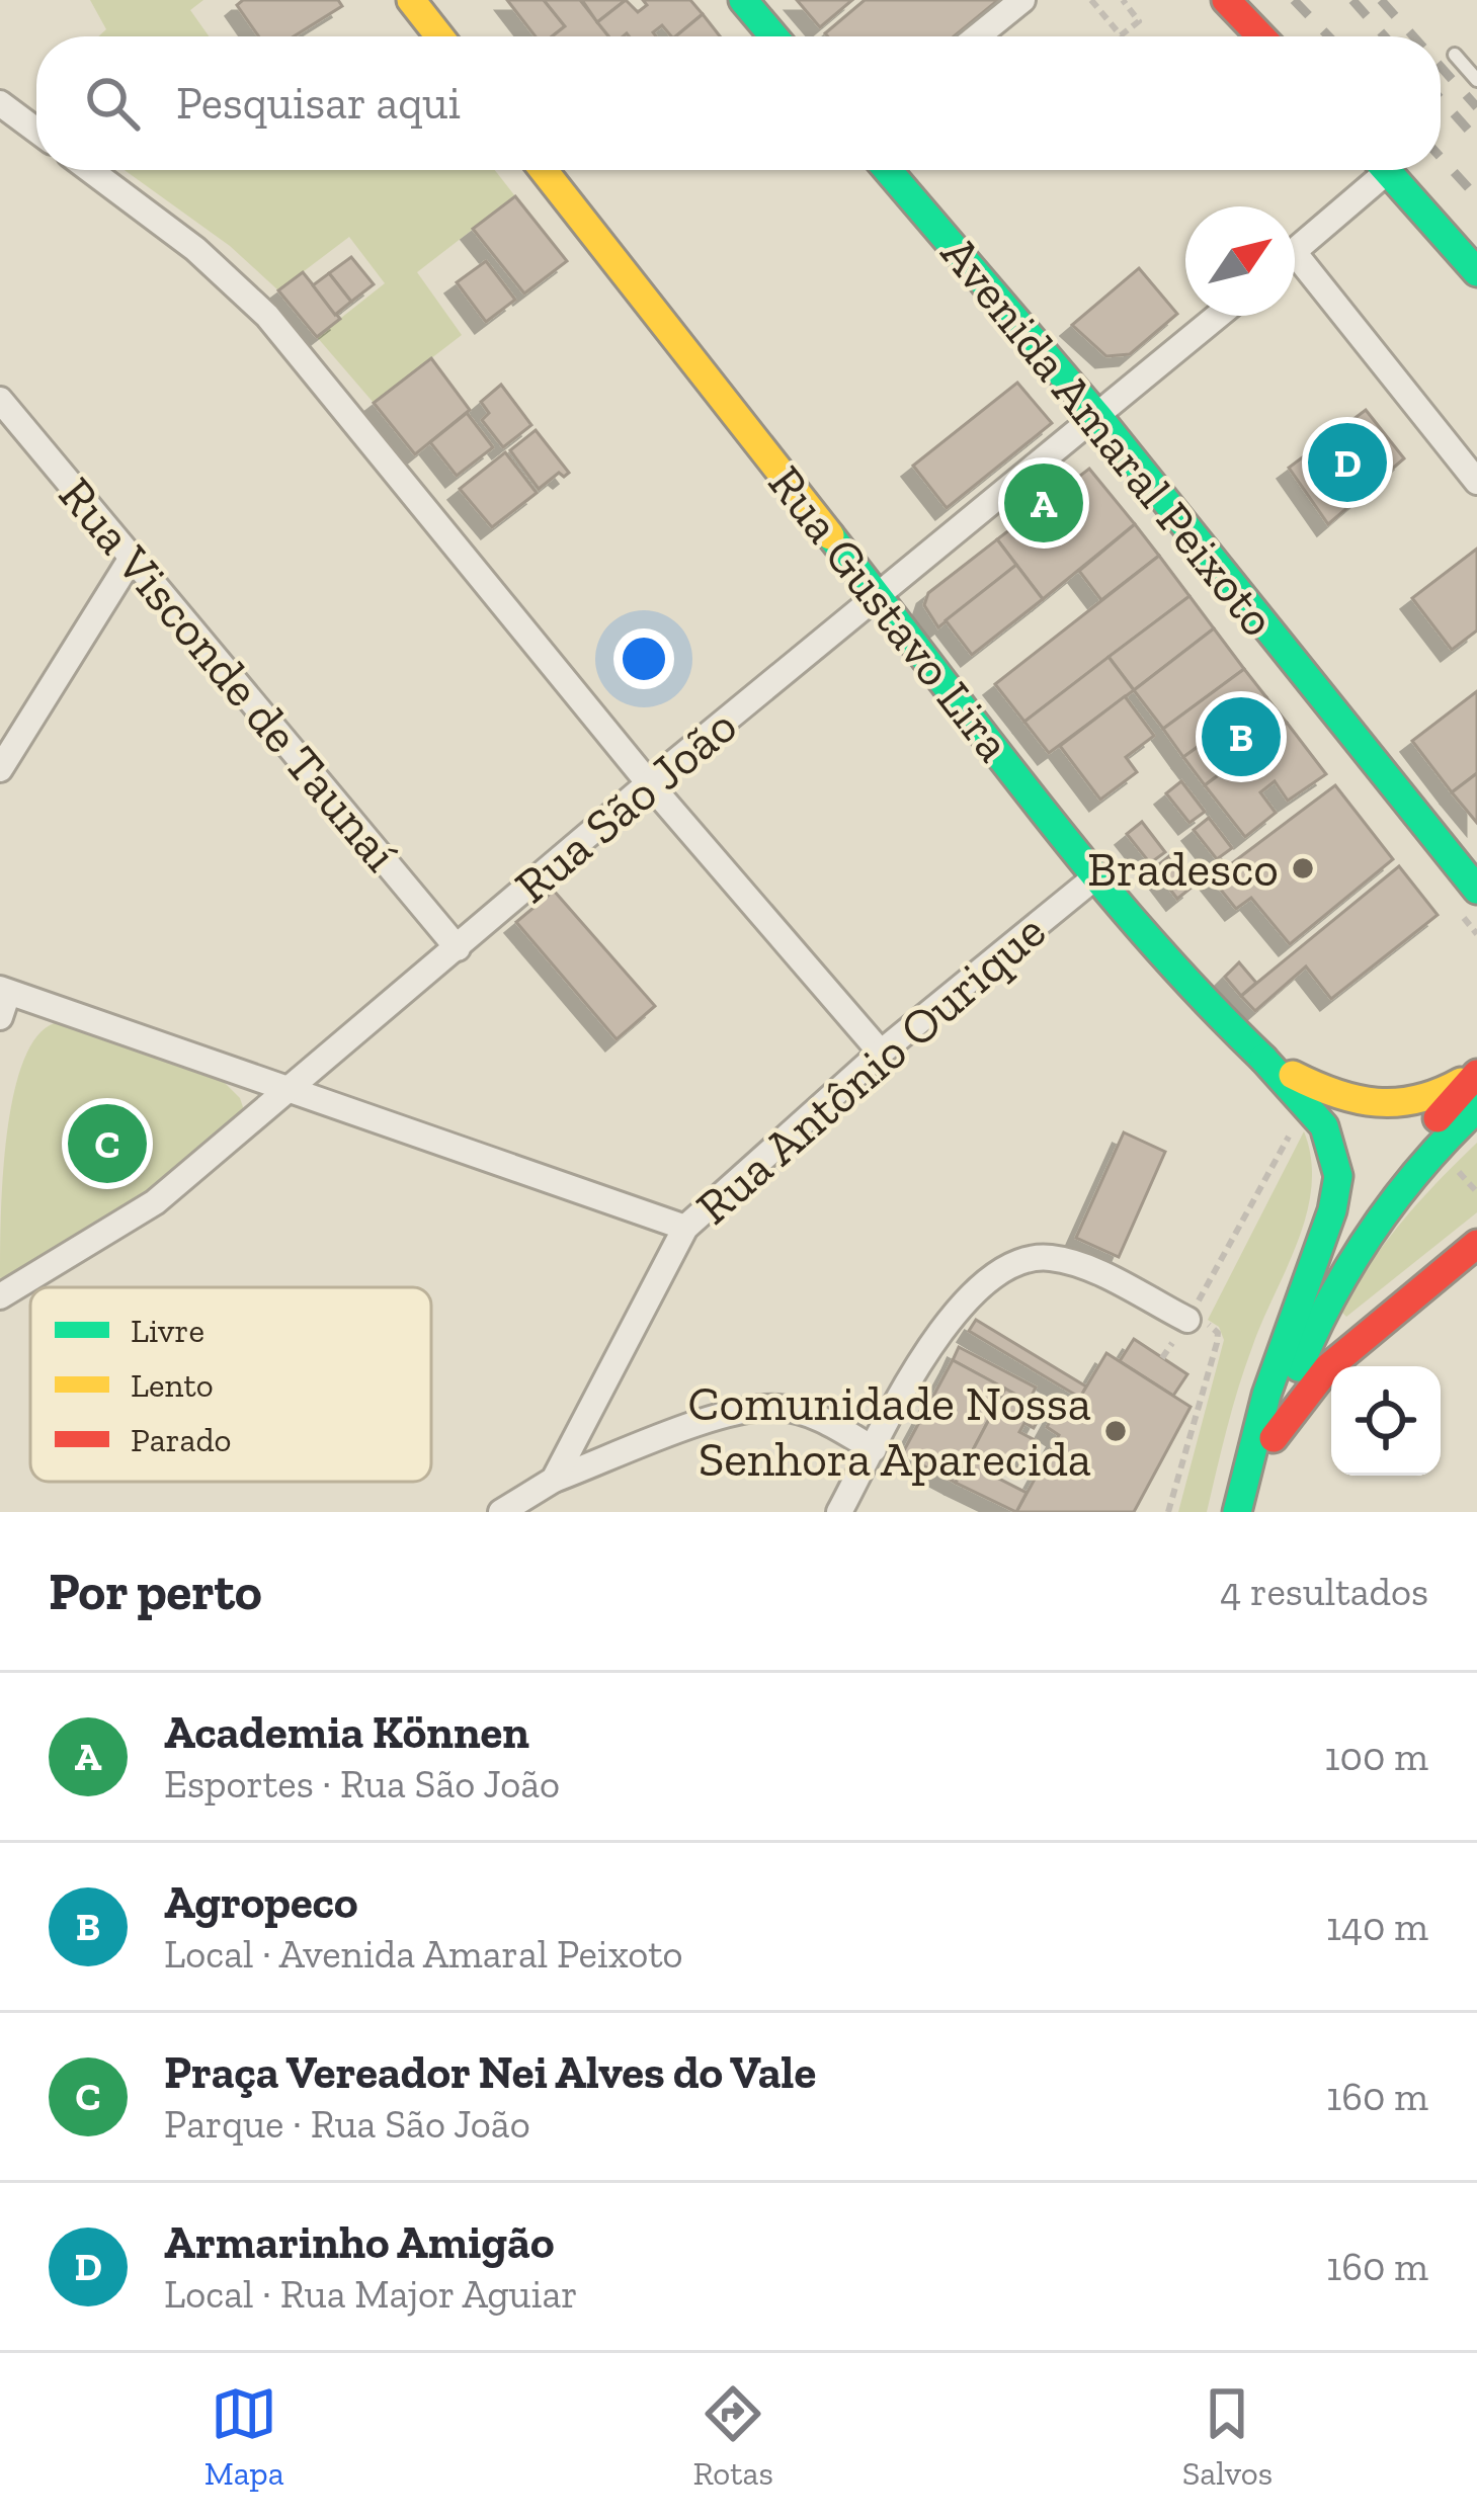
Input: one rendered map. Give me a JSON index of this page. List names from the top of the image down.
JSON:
{
  "streets": {
    "main road": ["Avenida Amaral Peixoto", "Rua Gustavo Lira"],
    "street": ["Rua Visconde de Taunaí", "Rua São João", "Rua Antônio Ourique"]
  },
  "crossings": [
    ["Avenida Amaral Peixoto", "Rua São João"],
    ["Rua Gustavo Lira", "Rua São João"],
    ["Rua Gustavo Lira", "Rua Antônio Ourique"],
    ["Rua Visconde de Taunaí", "Rua São João"]
  ],
  "places": ["Bradesco", "Comunidade Nossa Senhora Aparecida"],
  "legend": ["Livre", "Lento", "Parado"],
  "north": "top right",
  "page": {
    "search": "Pesquisar aqui",
    "pins": [
      "D",
      "A",
      "B",
      "C"
    ],
    "heading": ["Por perto", "4 resultados"],
    "list": [
      {
        "mark": "A",
        "name": "Academia Können",
        "note": "Esportes · Rua São João",
        "value": "100 m"
      },
      {
        "mark": "B",
        "name": "Agropeco",
        "note": "Local · Avenida Amaral Peixoto",
        "value": "140 m"
      },
      {
        "mark": "C",
        "name": "Praça Vereador Nei Alves do Vale",
        "note": "Parque · Rua São João",
        "value": "160 m"
      },
      {
        "mark": "D",
        "name": "Armarinho Amigão",
        "note": "Local · Rua Major Aguiar",
        "value": "160 m"
      }
    ],
    "nav": ["Mapa", "Rotas", "Salvos"]
  }
}
